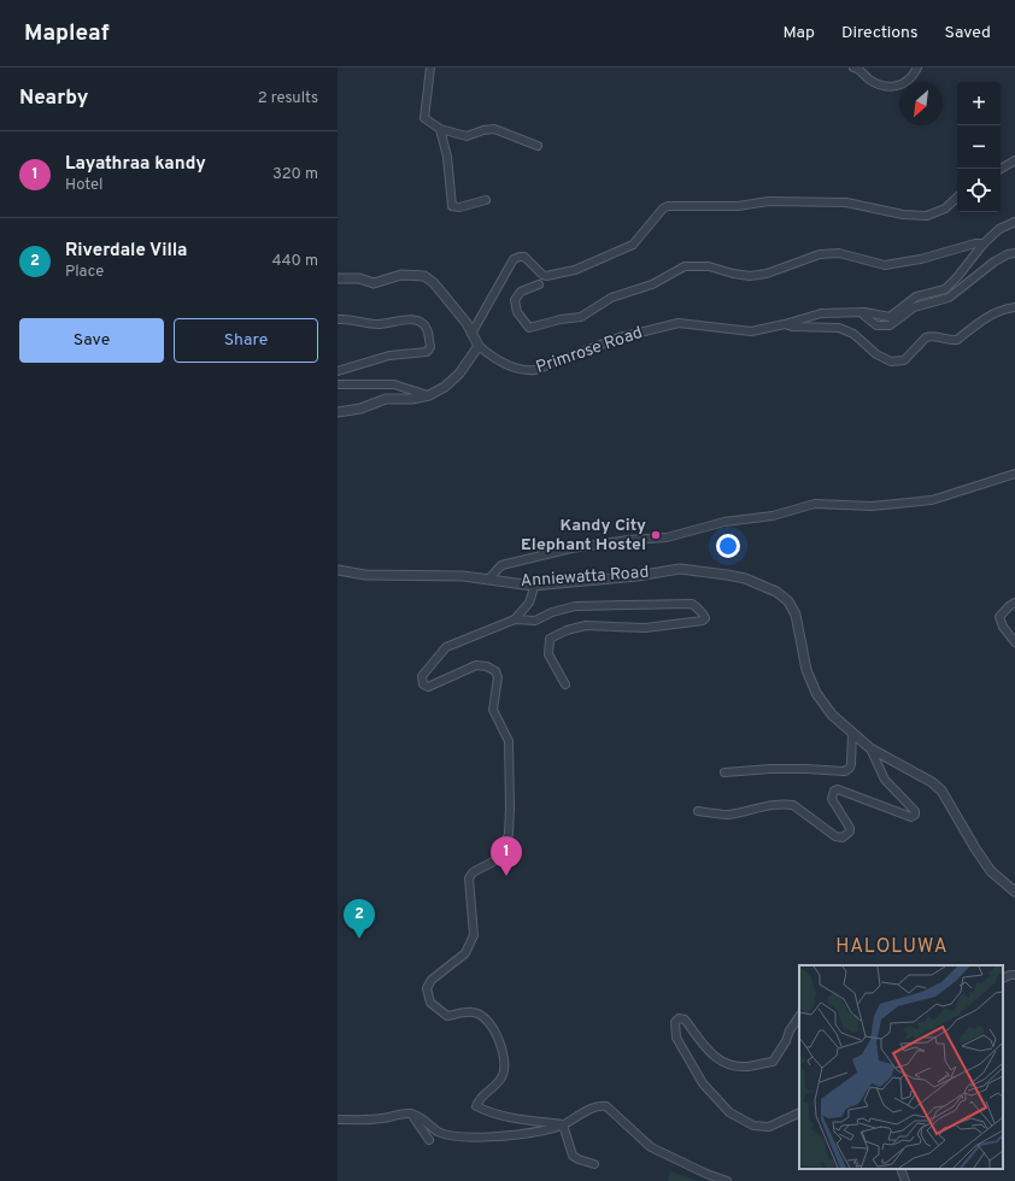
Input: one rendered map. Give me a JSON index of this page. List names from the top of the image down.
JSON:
{
  "streets": {
    "street": ["Primrose Road", "Anniewatta Road"]
  },
  "districts": ["HALOLUWA"],
  "places": ["Kandy City Elephant Hostel"],
  "north": "bottom left",
  "page": {
    "header": "Mapleaf",
    "nav": ["Map", "Directions", "Saved"],
    "heading": ["Nearby", "2 results"],
    "map_buttons": ["+", "−"],
    "list": [
      {
        "mark": "1",
        "name": "Layathraa kandy",
        "note": "Hotel",
        "value": "320 m"
      },
      {
        "mark": "2",
        "name": "Riverdale Villa",
        "note": "Place",
        "value": "440 m"
      }
    ],
    "buttons": ["Save", "Share"],
    "pins": ["1", "2"]
  }
}
